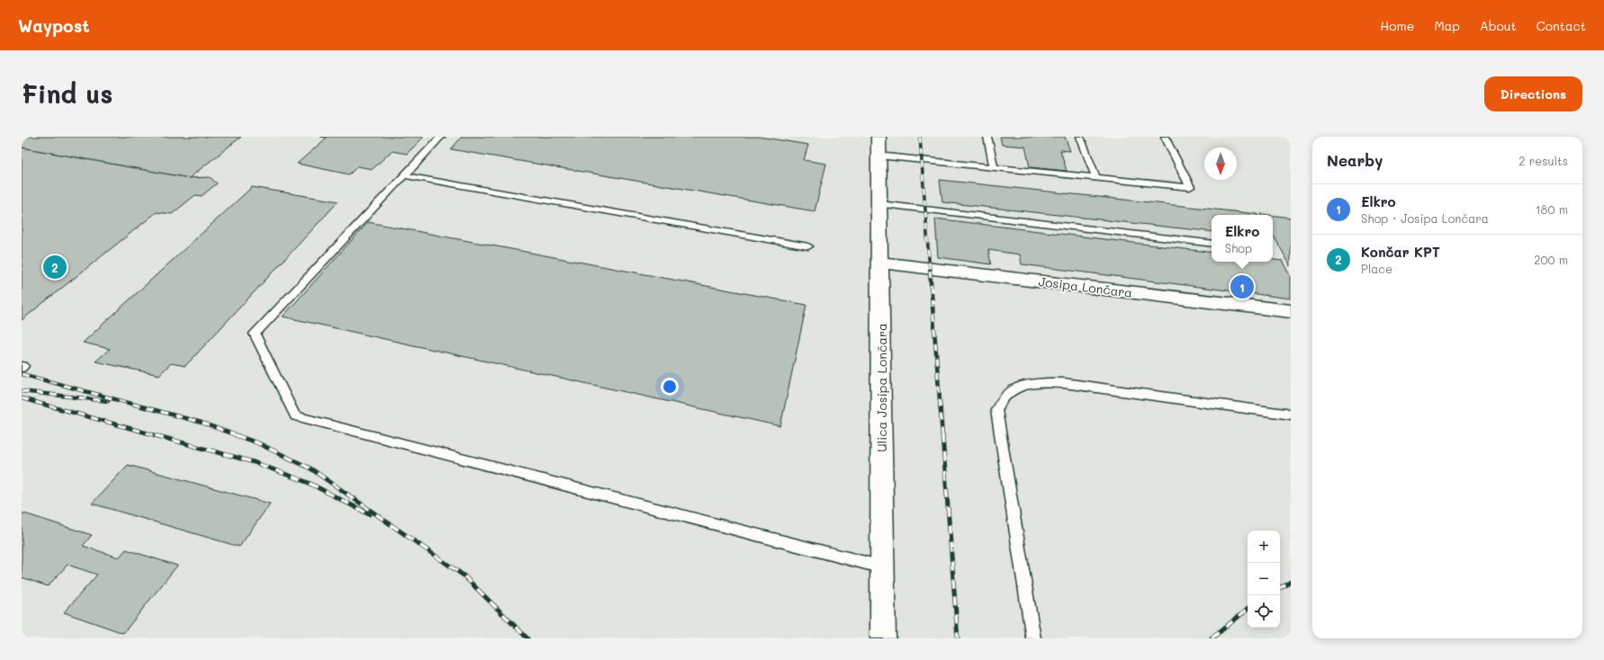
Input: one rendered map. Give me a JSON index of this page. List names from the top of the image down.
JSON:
{
  "streets": {
    "street": ["Josipa Lončara", "Ulica Josipa Lončara"]
  },
  "crossings": [
    ["Josipa Lončara", "Ulica Josipa Lončara"]
  ],
  "north": "bottom",
  "page": {
    "header": "Waypost",
    "nav": [
      "Home",
      "Map",
      "About",
      "Contact"
    ],
    "buttons": "Directions",
    "title": "Find us",
    "heading": ["Nearby", "2 results"],
    "list": [
      {
        "mark": "1",
        "name": "Elkro",
        "note": "Shop · Josipa Lončara",
        "value": "180 m"
      },
      {
        "mark": "2",
        "name": "Končar KPT",
        "note": "Place",
        "value": "200 m"
      }
    ],
    "popup": ["Elkro", "Shop"],
    "pins": ["2", "1"],
    "map_buttons": ["+", "−"]
  }
}
